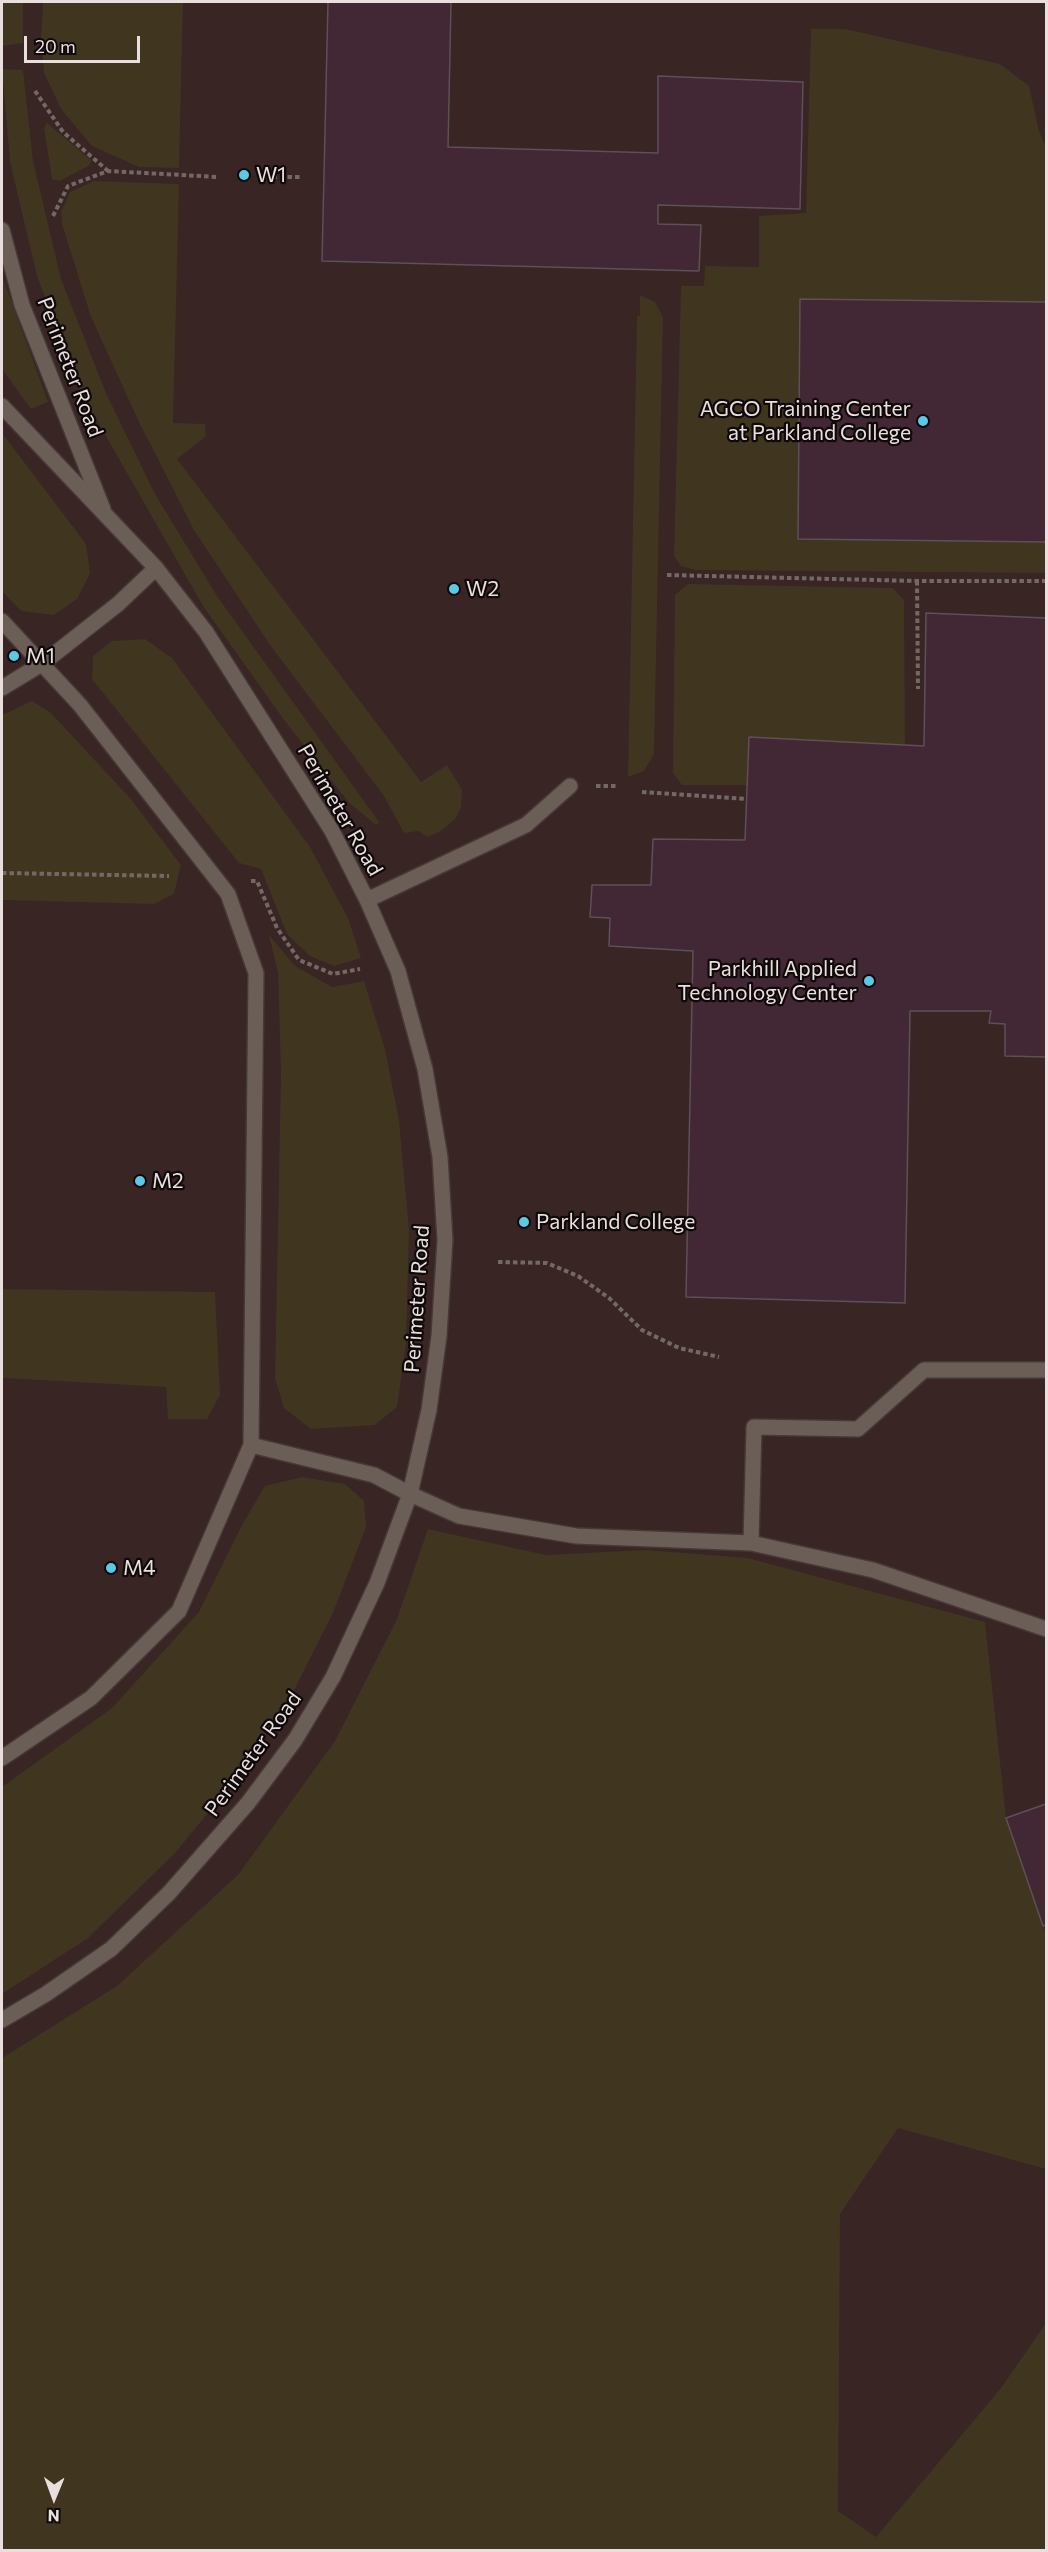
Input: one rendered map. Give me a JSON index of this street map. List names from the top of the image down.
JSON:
{
  "streets": {
    "street": ["Perimeter Road"]
  },
  "places": [
    "W1",
    "AGCO Training Center at Parkland College",
    "W2",
    "M1",
    "Parkhill Applied Technology Center",
    "M2",
    "Parkland College",
    "M4"
  ],
  "scale_bar": "20 m",
  "north": "bottom"
}
